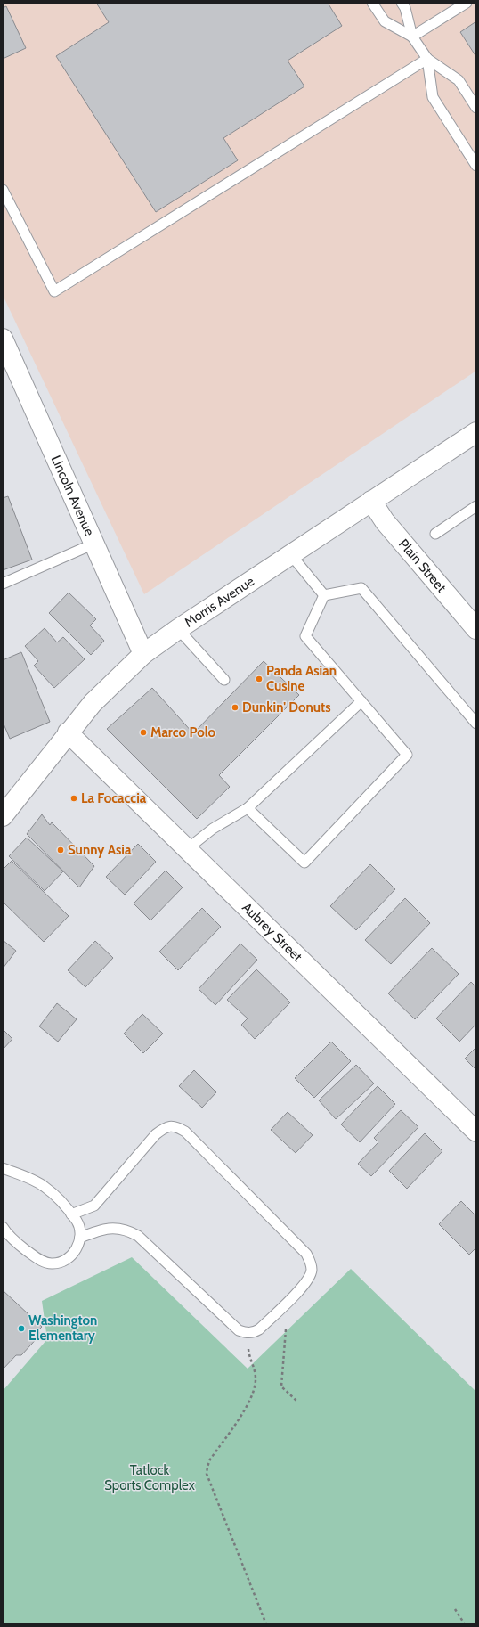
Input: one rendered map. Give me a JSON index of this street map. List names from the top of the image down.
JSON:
{
  "streets": {
    "street": [
      "Lincoln Avenue",
      "Plain Street",
      "Morris Avenue",
      "Aubrey Street"
    ]
  },
  "crossings": [
    ["Lincoln Avenue", "Morris Avenue"],
    ["Plain Street", "Morris Avenue"],
    ["Morris Avenue", "Aubrey Street"]
  ],
  "parks": ["Tatlock Sports Complex"],
  "places": [
    "Panda Asian Cusine",
    "Dunkin' Donuts",
    "Marco Polo",
    "La Focaccia",
    "Sunny Asia",
    "Washington Elementary"
  ]
}
